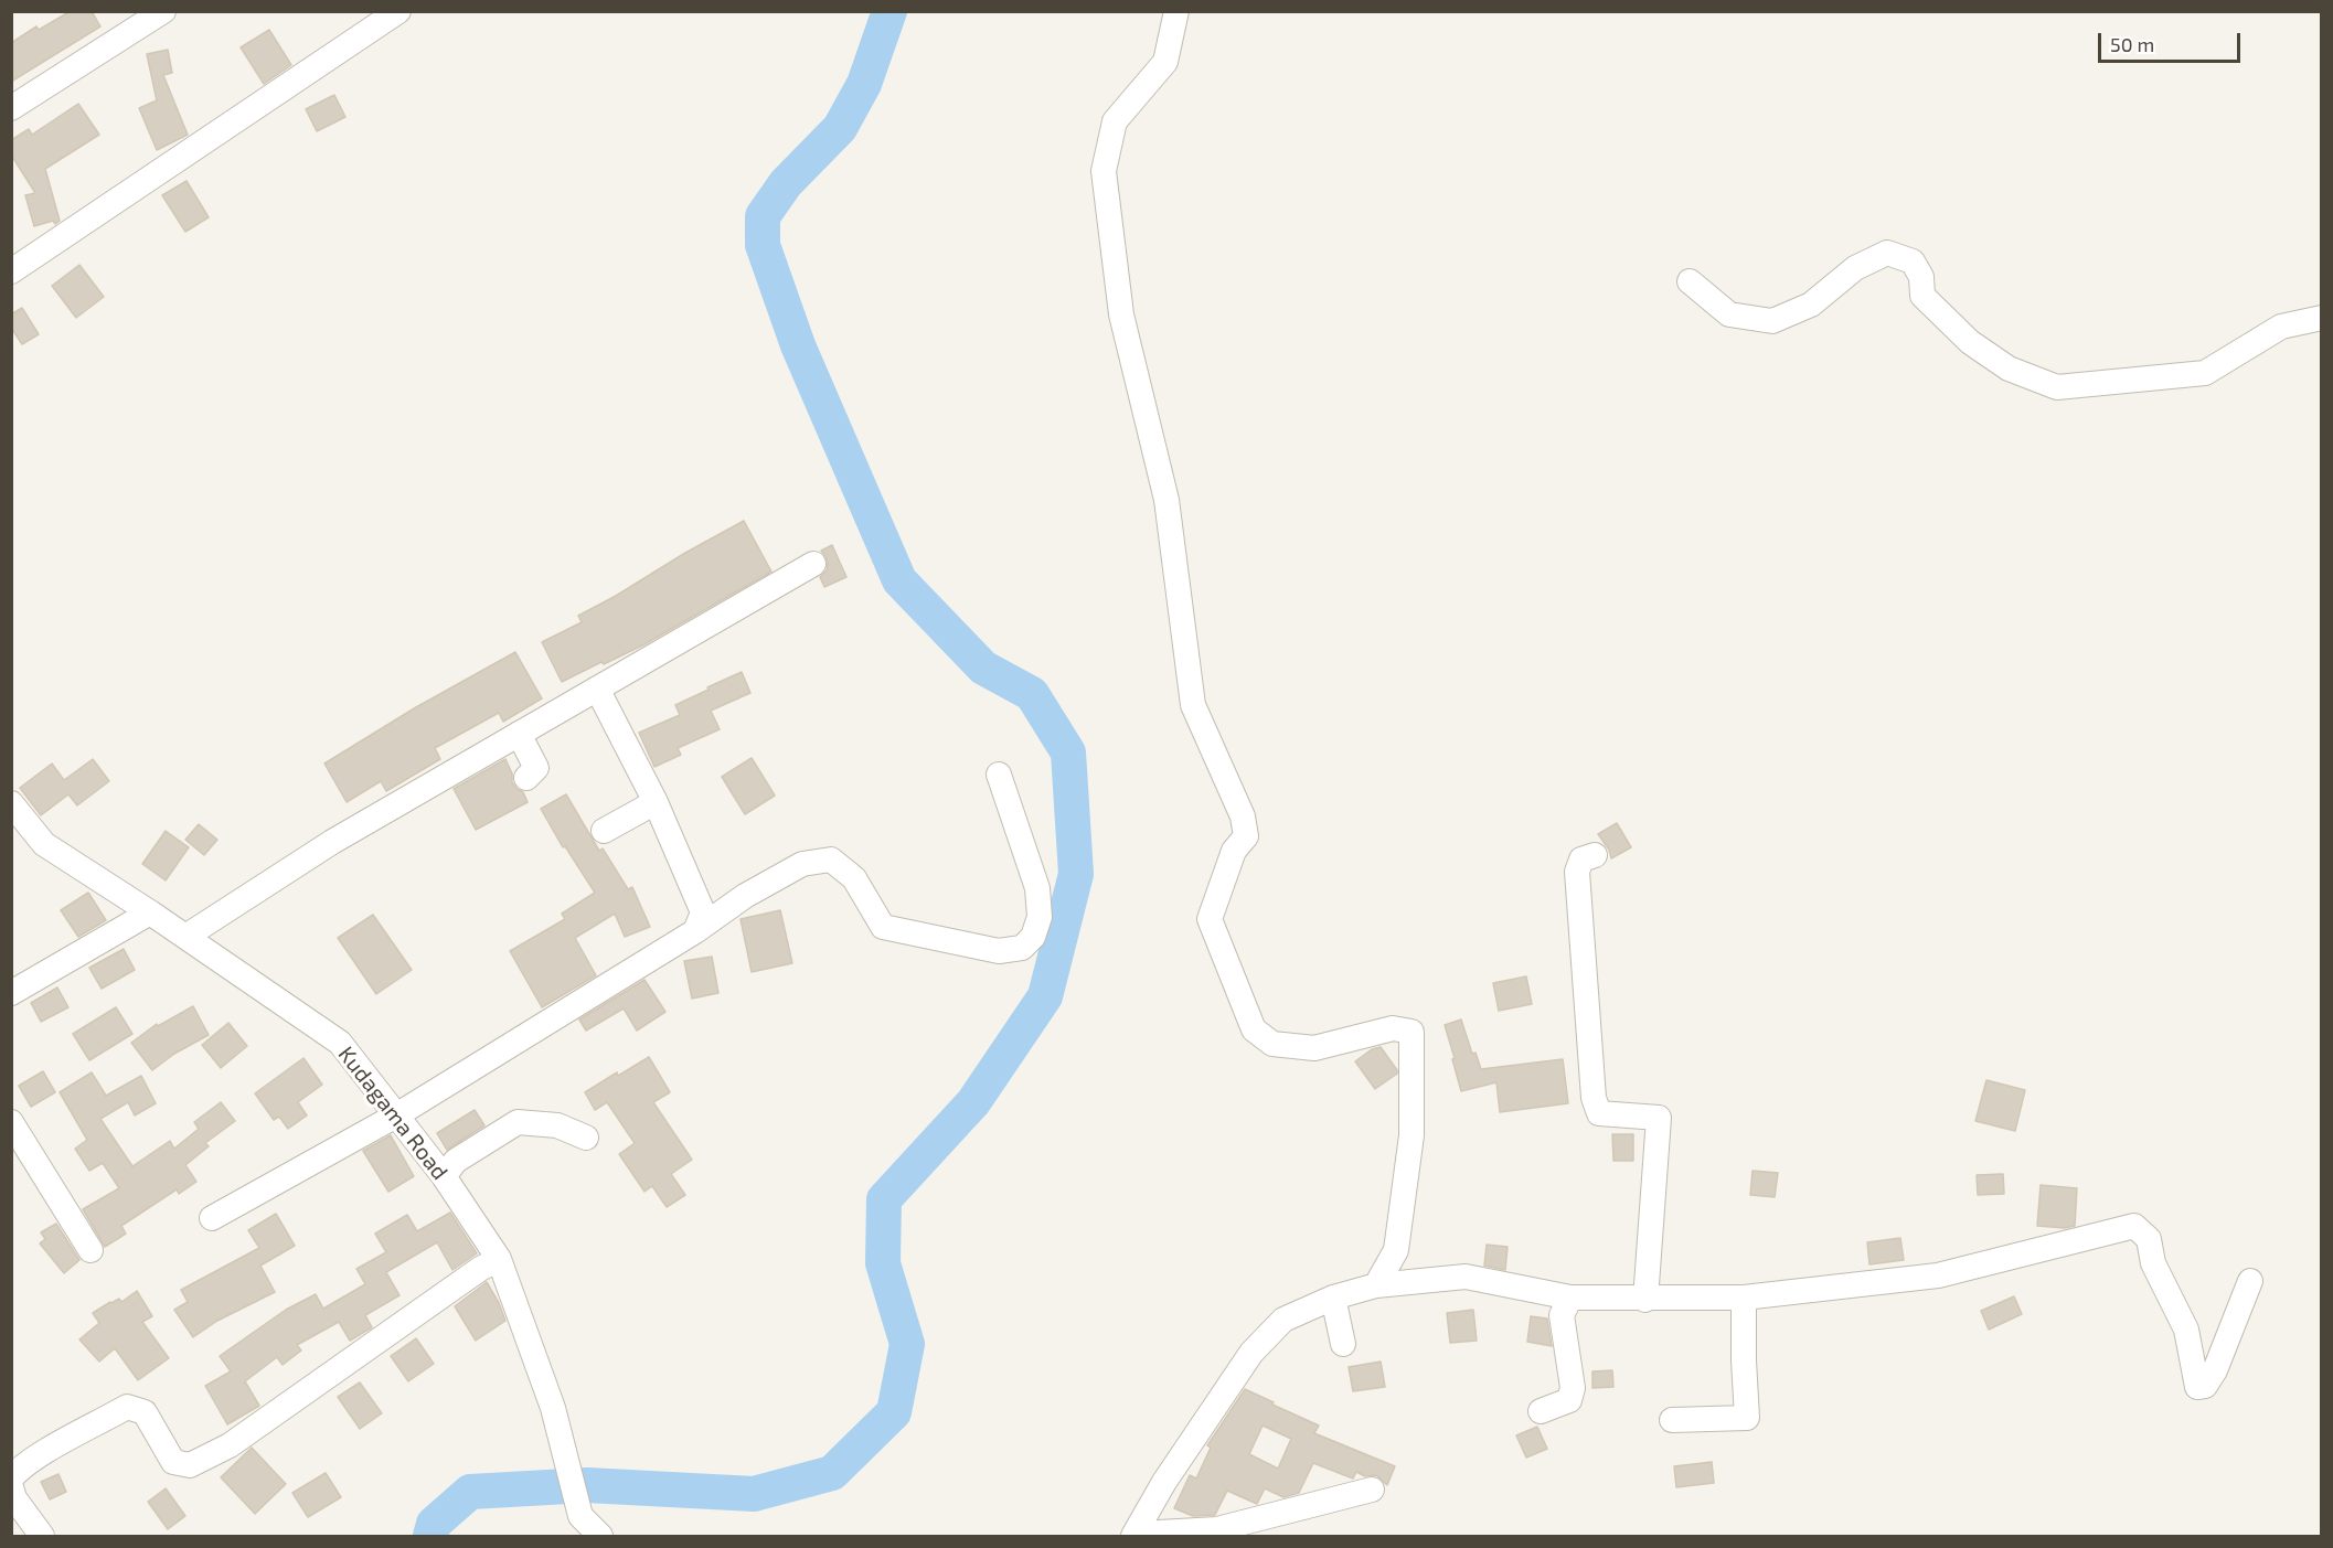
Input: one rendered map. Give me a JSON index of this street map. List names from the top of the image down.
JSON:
{
  "streets": {
    "street": ["Kudagama Road"]
  },
  "scale_bar": "50 m"
}
